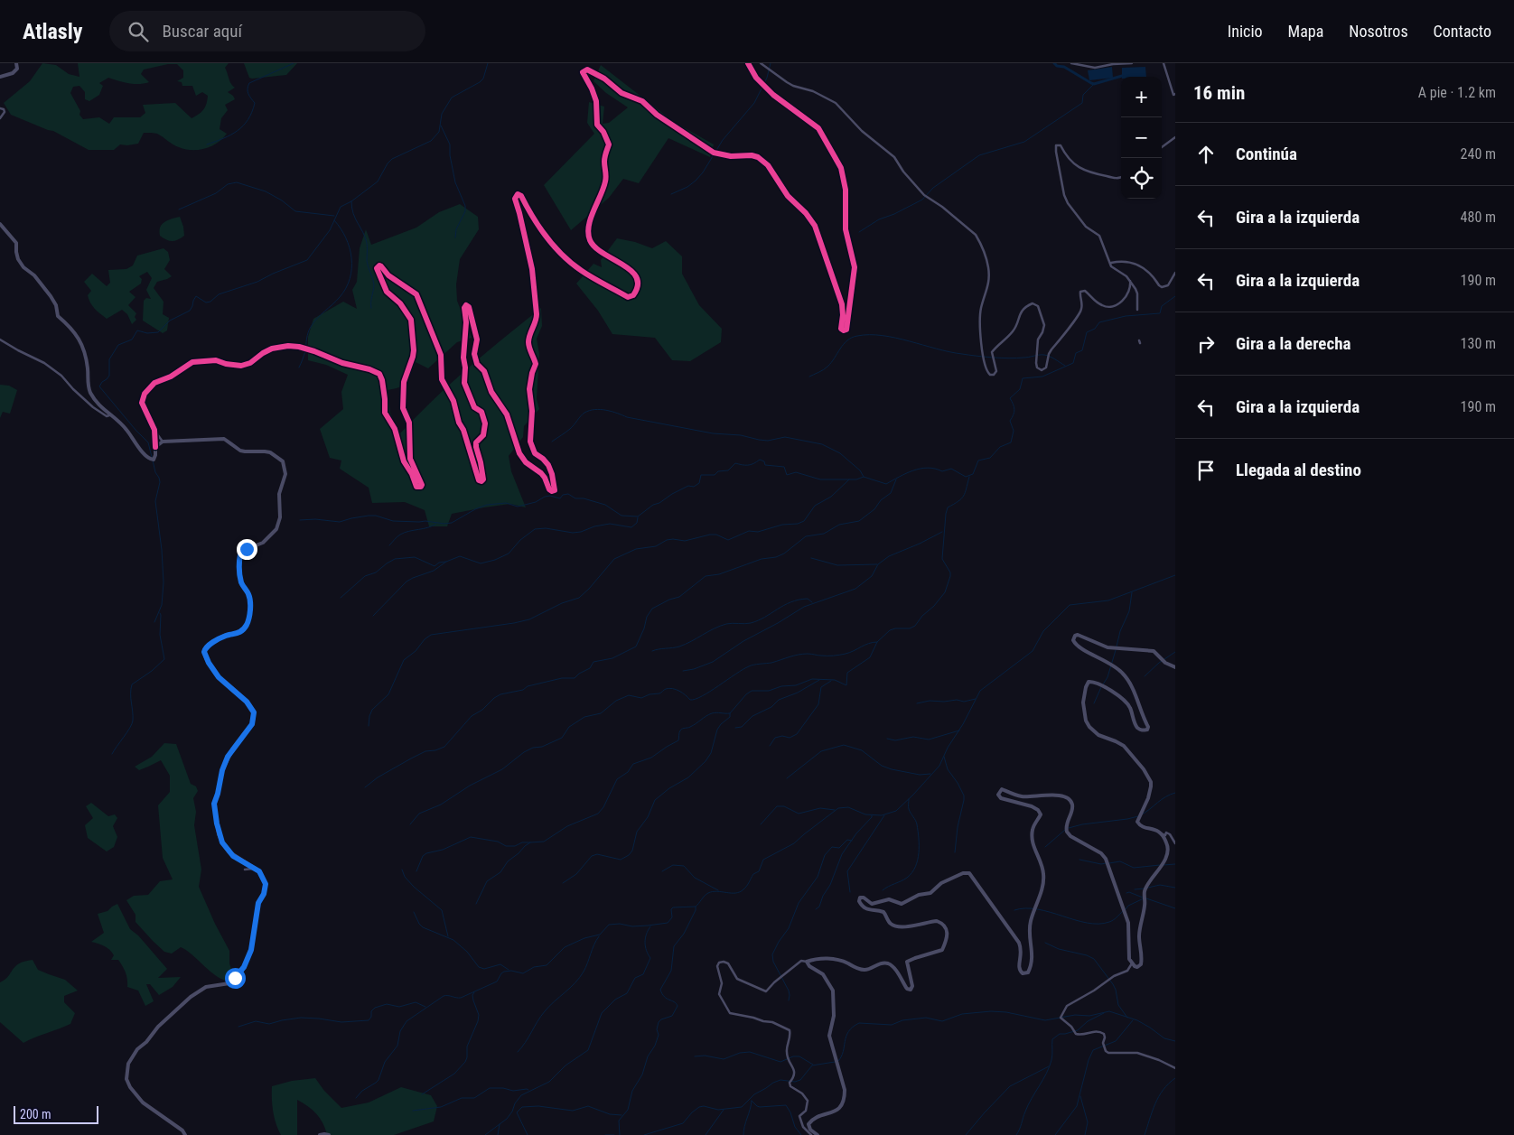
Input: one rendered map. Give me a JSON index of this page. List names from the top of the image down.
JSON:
{
  "scale_bar": "200 m",
  "page": {
    "header": "Atlasly",
    "search": "Buscar aquí",
    "nav": [
      "Inicio",
      "Mapa",
      "Nosotros",
      "Contacto"
    ],
    "heading": ["16 min", "A pie · 1.2 km"],
    "map_buttons": ["+", "−"],
    "list": [
      ["Continúa", "240 m"],
      ["Gira a la izquierda", "480 m"],
      ["Gira a la izquierda", "190 m"],
      ["Gira a la derecha", "130 m"],
      ["Gira a la izquierda", "190 m"],
      "Llegada al destino"
    ],
    "scale": "200 m"
  }
}
